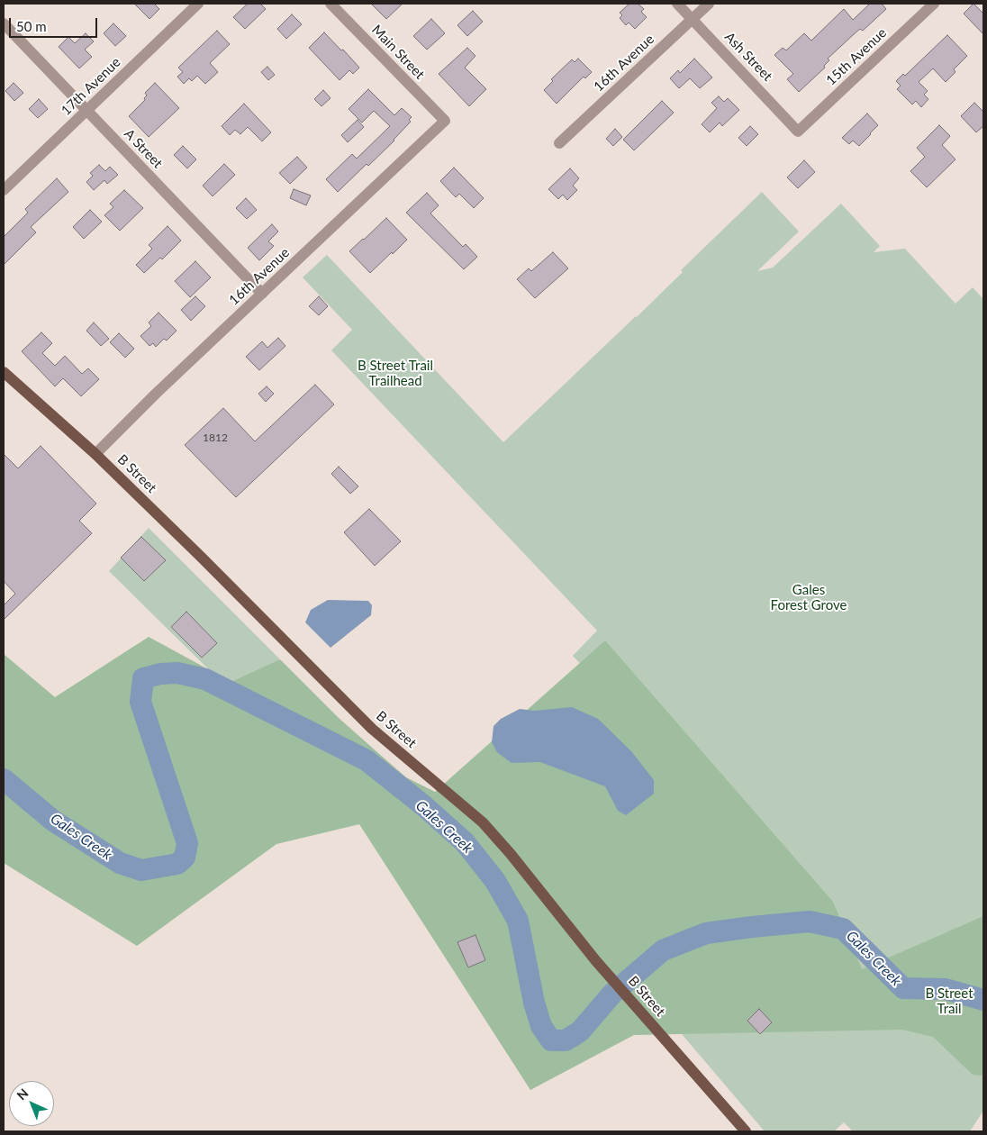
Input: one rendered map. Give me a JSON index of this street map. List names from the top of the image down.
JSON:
{
  "streets": {
    "main road": ["B Street"],
    "street": [
      "Main Street",
      "Ash Street",
      "15th Avenue",
      "16th Avenue",
      "17th Avenue",
      "A Street"
    ]
  },
  "crossings": [
    ["Main Street", "16th Avenue"],
    ["Ash Street", "15th Avenue"],
    ["Ash Street", "16th Avenue"],
    ["16th Avenue", "A Street"],
    ["16th Avenue", "B Street"],
    ["17th Avenue", "A Street"]
  ],
  "water": ["Gales Creek"],
  "parks": ["B Street Trail Trailhead", "Gales Forest Grove", "B Street Trail"],
  "house_numbers": ["1812"],
  "scale_bar": "50 m",
  "north": "top left"
}
